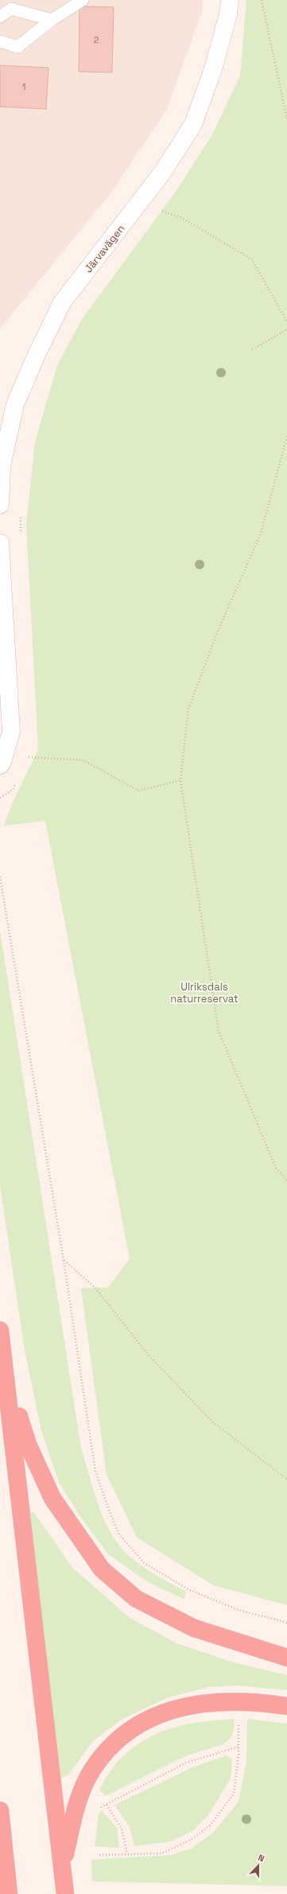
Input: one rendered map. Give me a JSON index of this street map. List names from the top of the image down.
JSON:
{
  "streets": {
    "street": ["Järvavägen"]
  },
  "parks": ["Ulriksdals naturreservat"],
  "house_numbers": ["2", "1"],
  "north": "top"
}
